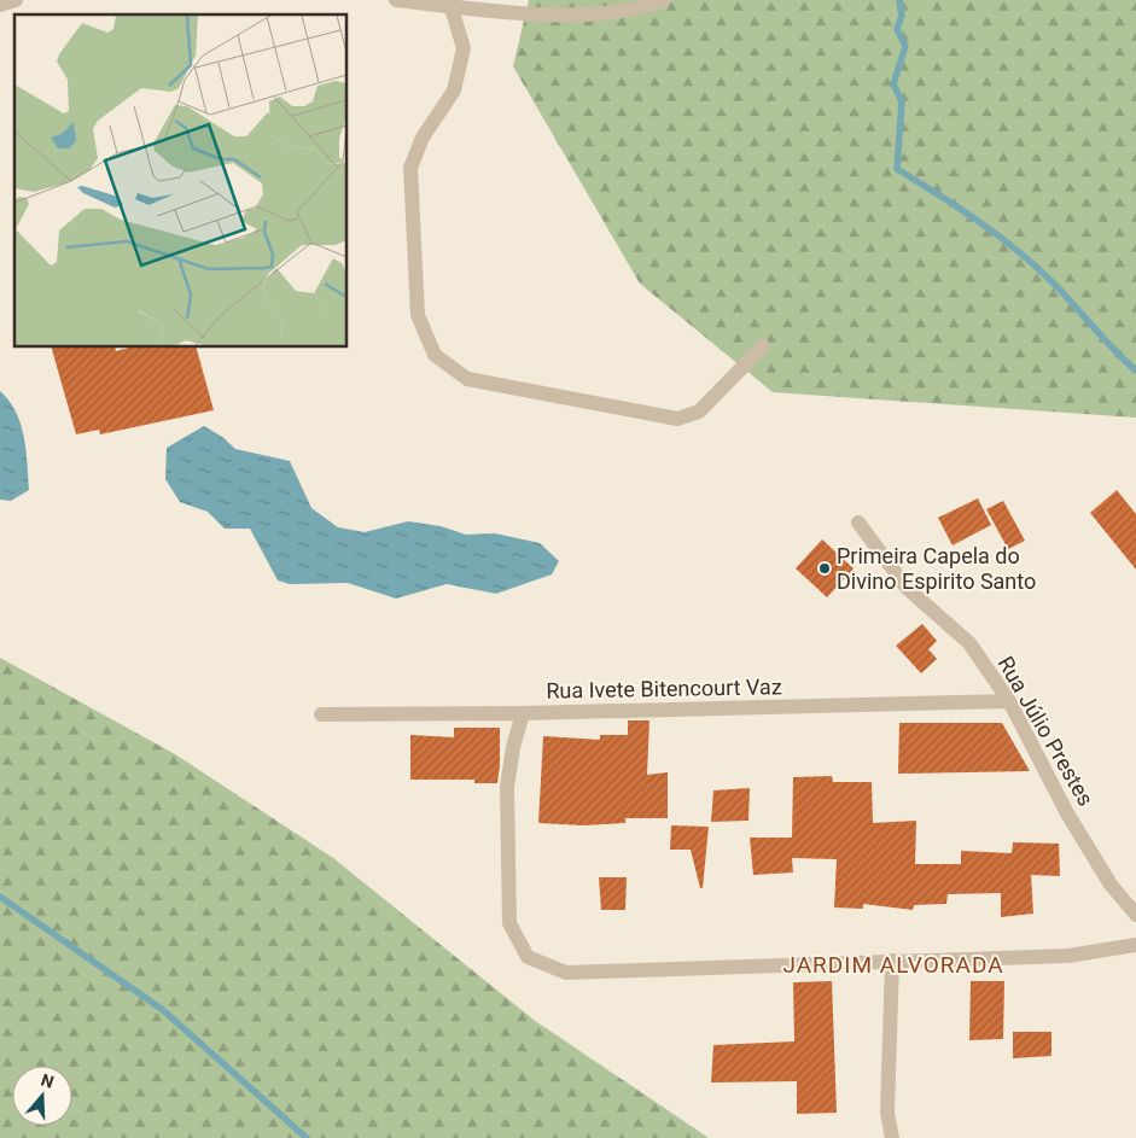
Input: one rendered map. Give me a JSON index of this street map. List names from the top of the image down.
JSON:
{
  "streets": {
    "street": ["Rua Ivete Bitencourt Vaz", "Rua Júlio Prestes"]
  },
  "crossings": [
    ["Rua Ivete Bitencourt Vaz", "Rua Júlio Prestes"]
  ],
  "districts": ["JARDIM ALVORADA"],
  "places": ["Primeira Capela do Divino Espirito Santo"],
  "north": "top"
}
